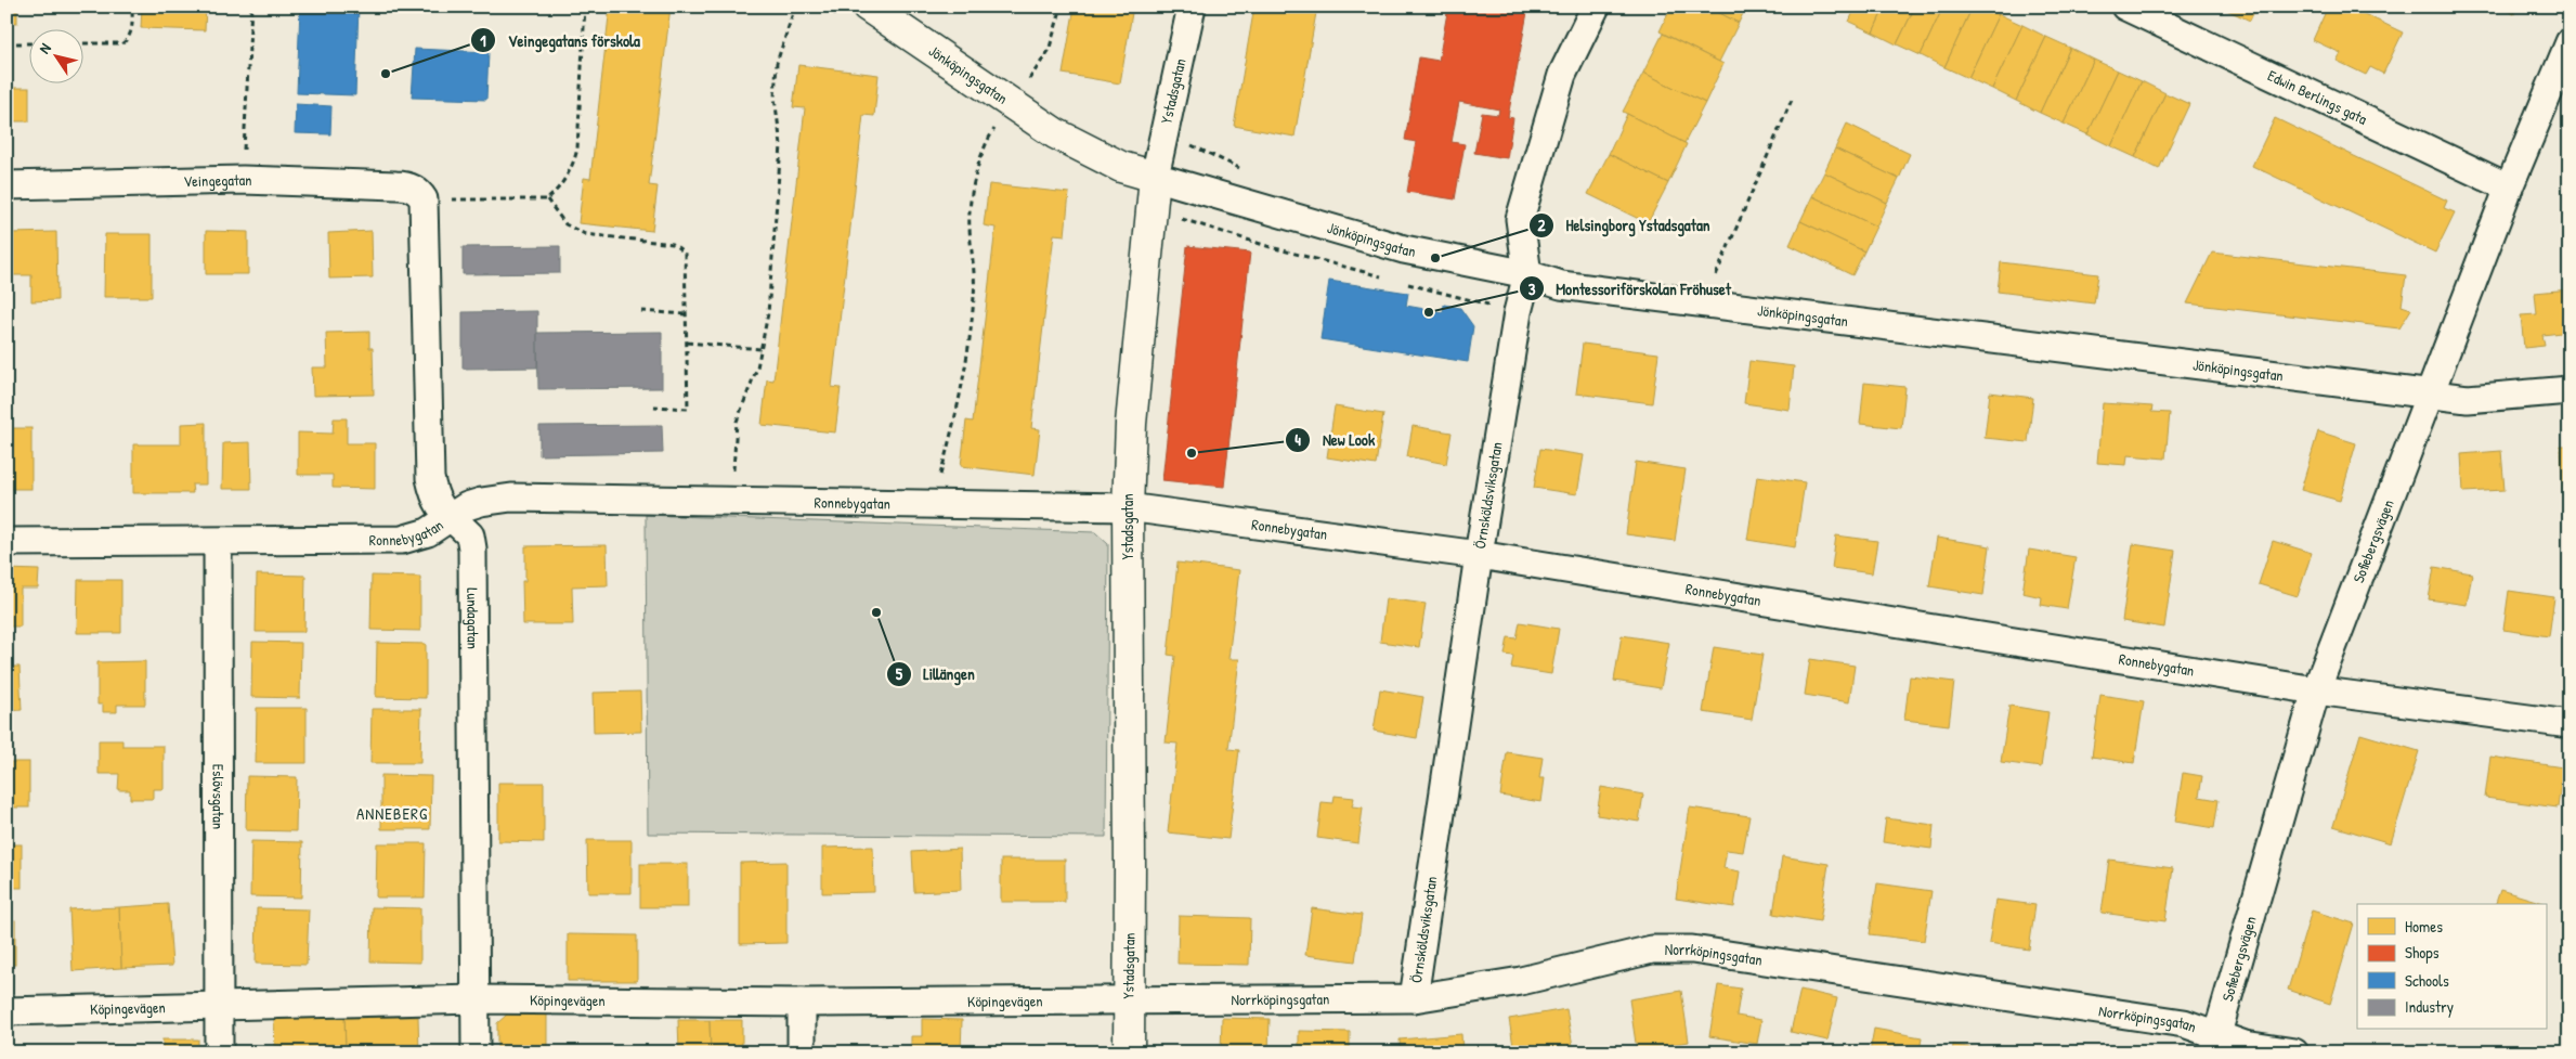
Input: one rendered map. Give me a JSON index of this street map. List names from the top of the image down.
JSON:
{
  "streets": {
    "street": [
      "Jönköpingsgatan",
      "Ystadsgatan",
      "Edwin Berlings gata",
      "Veingegatan",
      "Örnsköldsviksgatan",
      "Ronnebygatan",
      "Sofiebergsvägen",
      "Lundagatan",
      "Eslövsgatan",
      "Norrköpingsgatan",
      "Köpingevägen"
    ]
  },
  "crossings": [
    ["Jönköpingsgatan", "Ystadsgatan"],
    ["Jönköpingsgatan", "Örnsköldsviksgatan"],
    ["Jönköpingsgatan", "Sofiebergsvägen"],
    ["Ystadsgatan", "Ronnebygatan"],
    ["Ystadsgatan", "Norrköpingsgatan"],
    ["Ystadsgatan", "Köpingevägen"],
    ["Edwin Berlings gata", "Sofiebergsvägen"],
    ["Veingegatan", "Lundagatan"],
    ["Örnsköldsviksgatan", "Ronnebygatan"],
    ["Örnsköldsviksgatan", "Norrköpingsgatan"],
    ["Ronnebygatan", "Sofiebergsvägen"],
    ["Ronnebygatan", "Lundagatan"],
    ["Ronnebygatan", "Eslövsgatan"],
    ["Sofiebergsvägen", "Norrköpingsgatan"],
    ["Lundagatan", "Köpingevägen"],
    ["Eslövsgatan", "Köpingevägen"],
    ["Norrköpingsgatan", "Köpingevägen"]
  ],
  "districts": ["ANNEBERG"],
  "places": [
    "Veingegatans förskola",
    "Helsingborg Ystadsgatan",
    "Montessoriförskolan Fröhuset",
    "New Look",
    "Lillängen"
  ],
  "legend": [
    "Homes",
    "Shops",
    "Schools",
    "Industry"
  ],
  "north": "top left"
}
